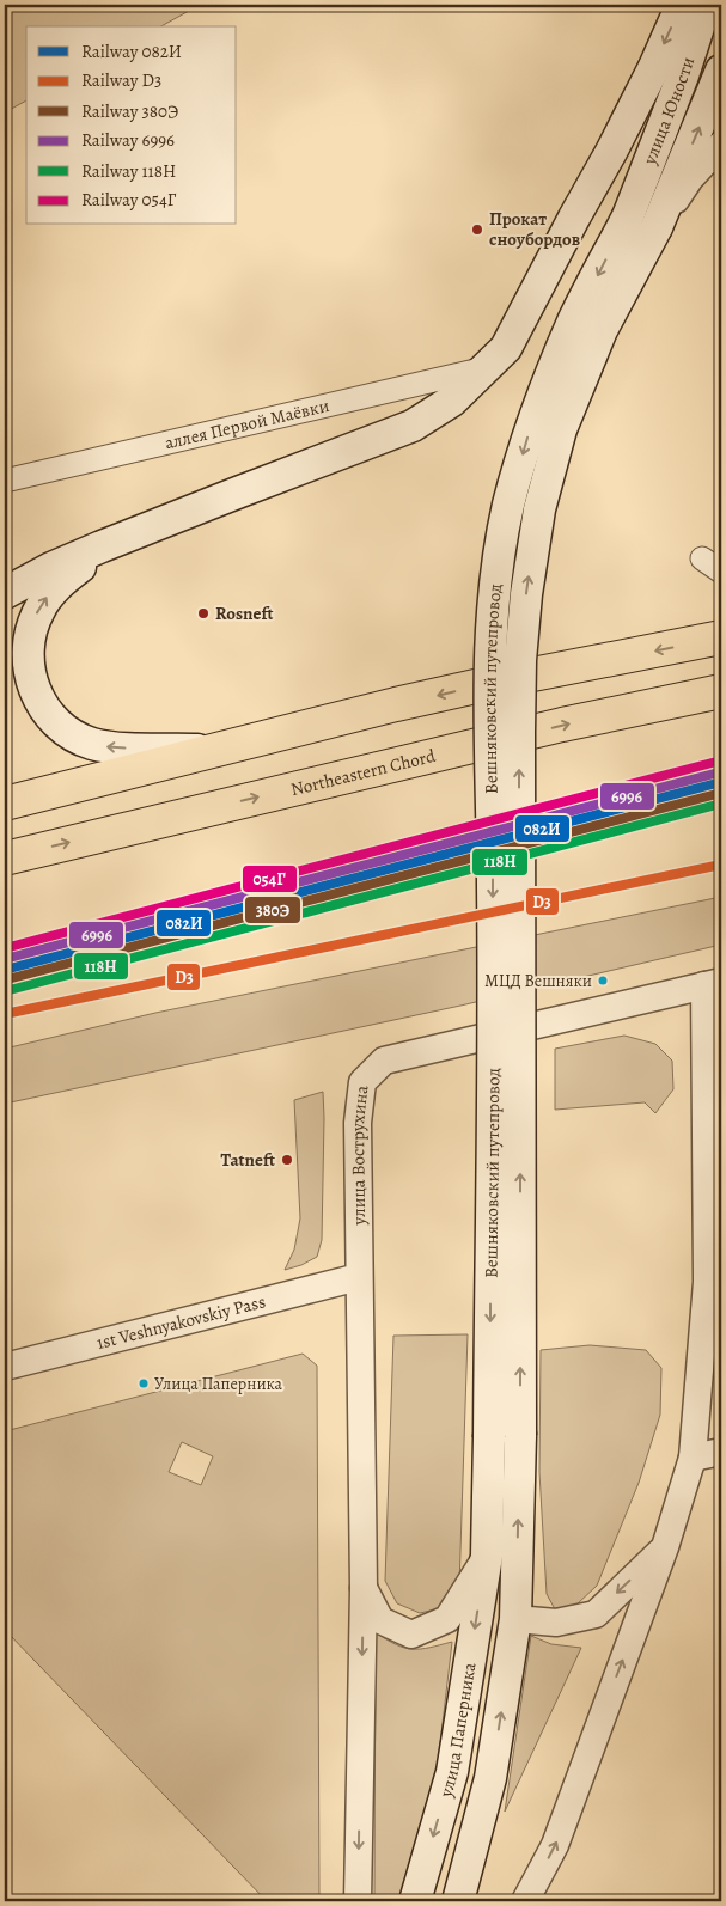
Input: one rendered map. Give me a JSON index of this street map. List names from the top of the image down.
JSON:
{
  "streets": {
    "main road": [
      "улица Юности",
      "Вешняковский путепровод",
      "Northeastern Chord",
      "улица Паперника"
    ],
    "street": ["аллея Первой Маёвки", "улица Вострухина", "1st Veshnyakovskiy Pass"]
  },
  "crossings": [
    ["улица Юности", "Вешняковский путепровод"],
    ["Вешняковский путепровод", "улица Паперника"],
    ["улица Вострухина", "1st Veshnyakovskiy Pass"]
  ],
  "places": [
    "Прокат сноубордов",
    "Rosneft",
    "МЦД Вешняки",
    "Tatneft",
    "Улица Паперника"
  ],
  "lines": [
    "rail line 054Г",
    "rail line 6996",
    "rail line 082И",
    "rail line 380Э",
    "rail line 118Н",
    "rail line D3"
  ],
  "legend": [
    "Railway 082И",
    "Railway D3",
    "Railway 380Э",
    "Railway 6996",
    "Railway 118Н",
    "Railway 054Г"
  ]
}
